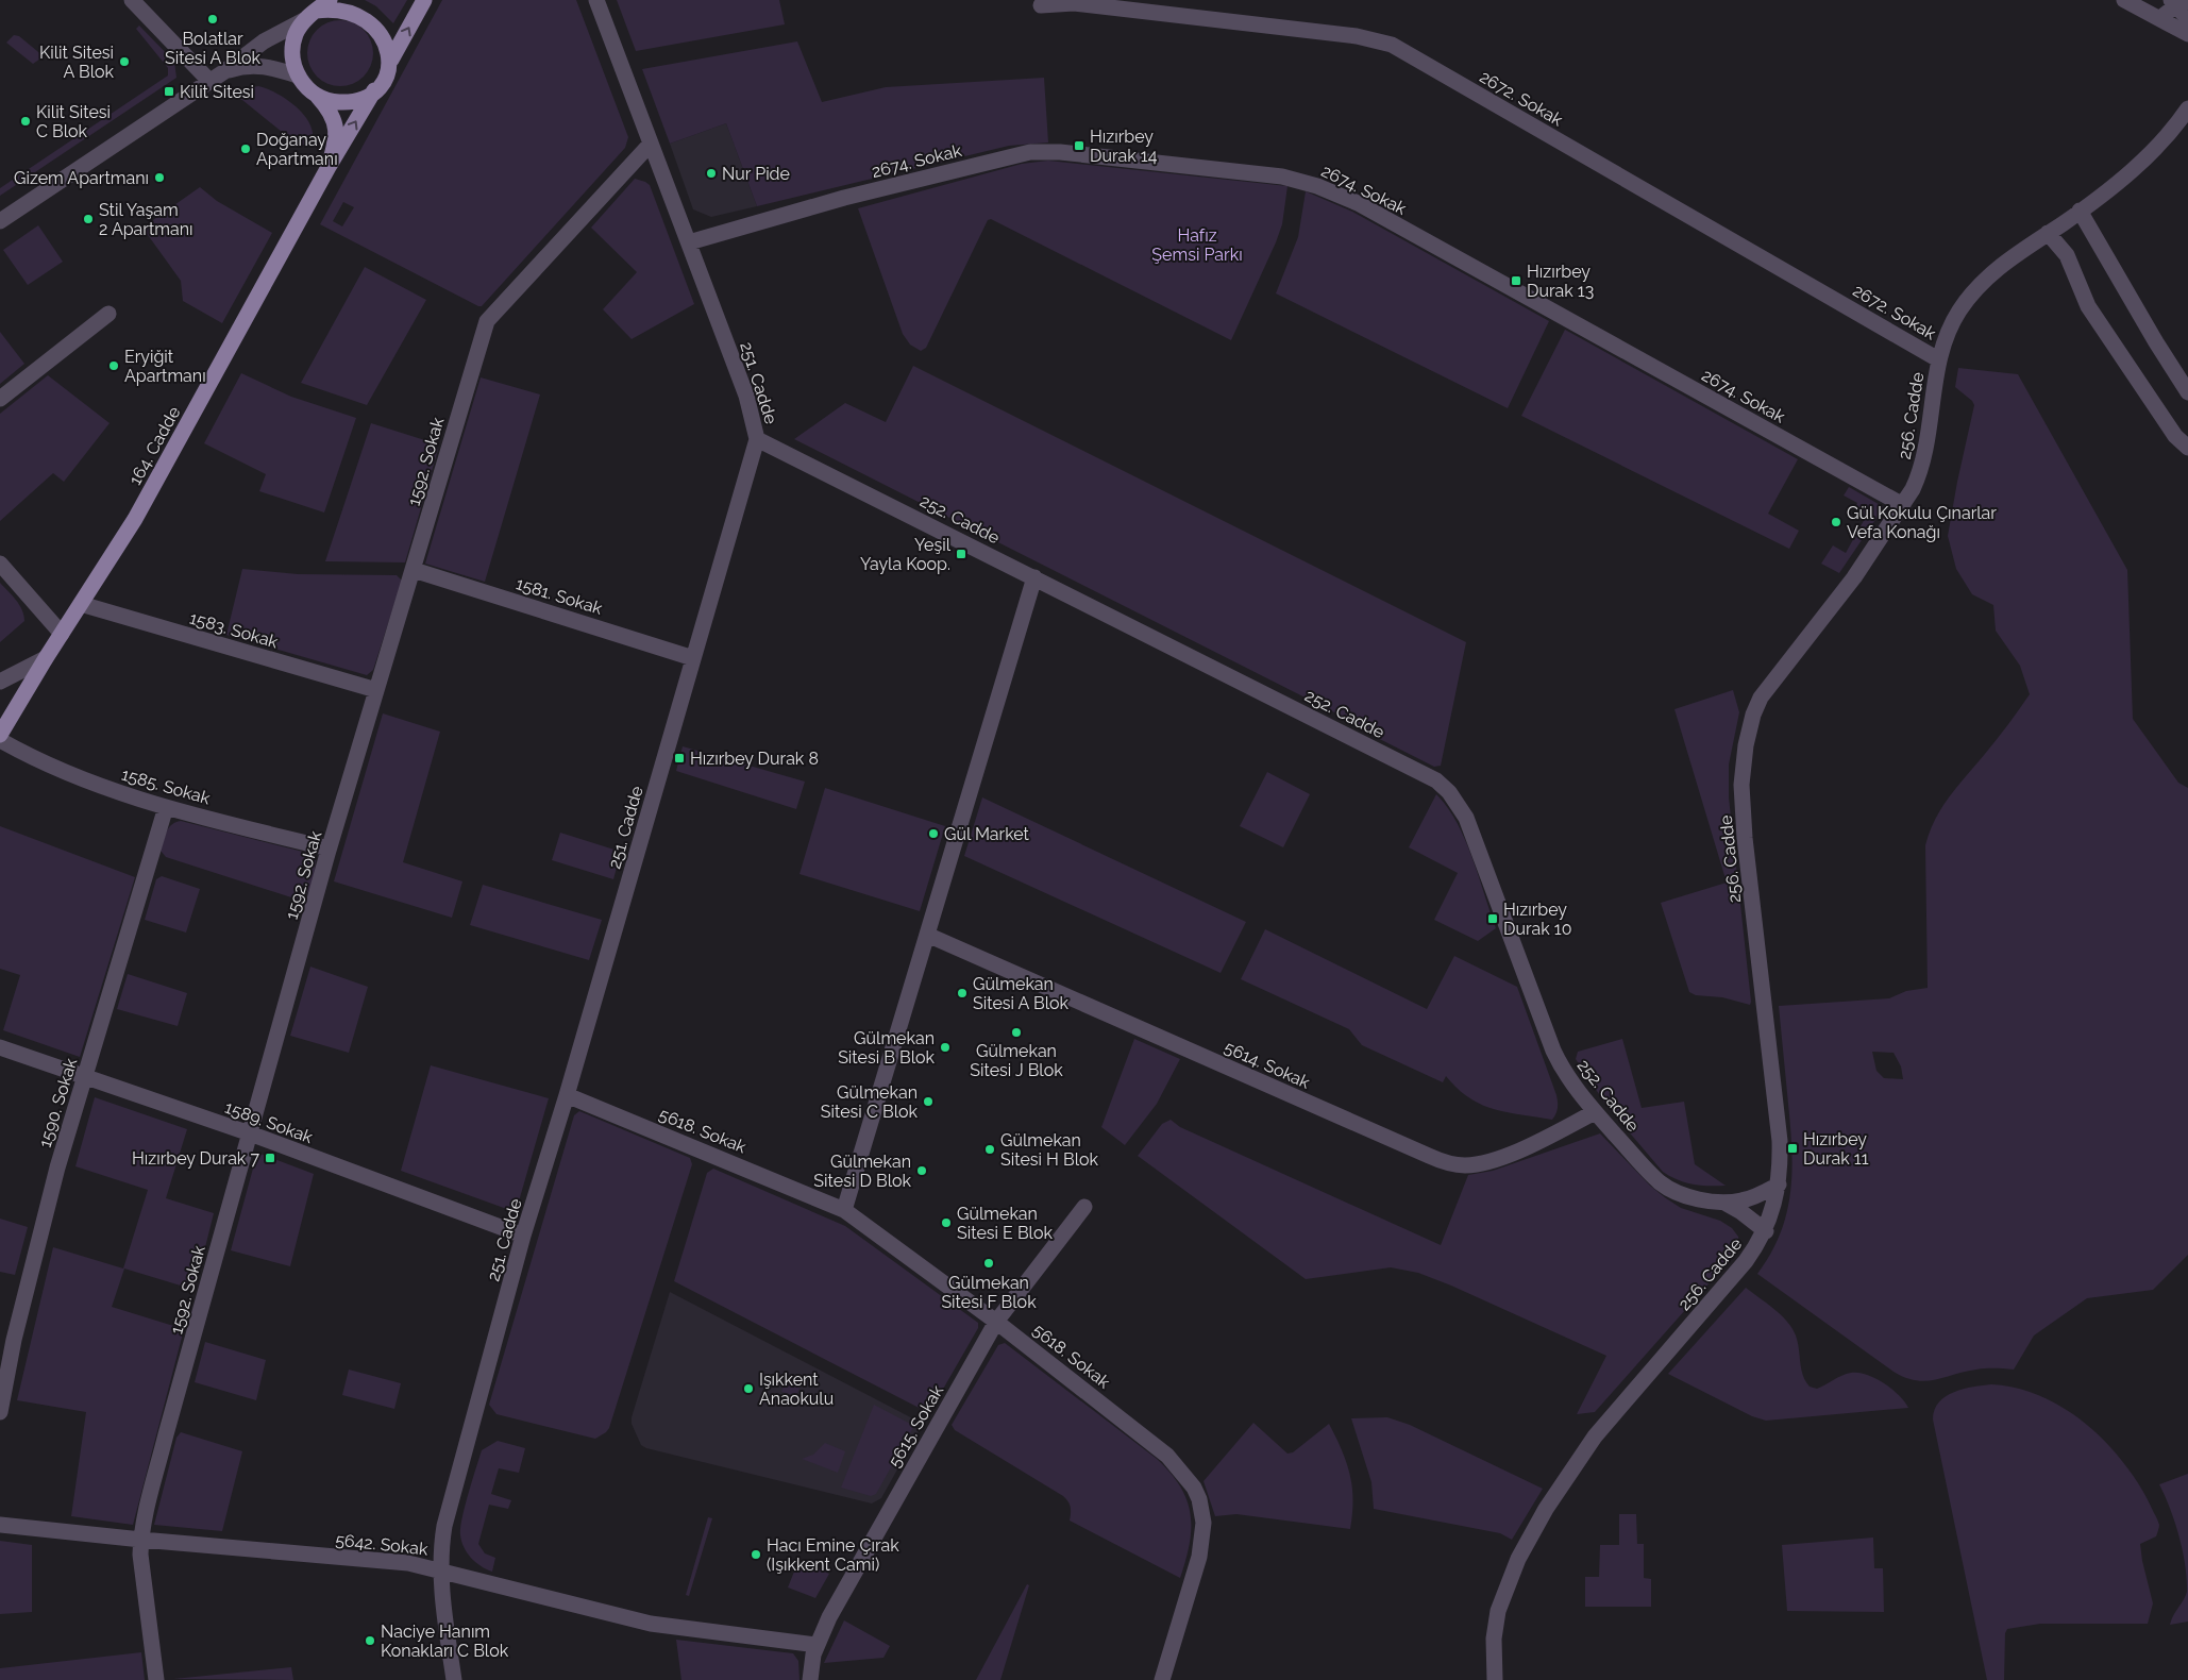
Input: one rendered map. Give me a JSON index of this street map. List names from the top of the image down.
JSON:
{
  "streets": {
    "main road": ["164. Cadde"],
    "street": [
      "2672. Sokak",
      "2674. Sokak",
      "251. Cadde",
      "256. Cadde",
      "1592. Sokak",
      "252. Cadde",
      "1581. Sokak",
      "1583. Sokak",
      "1585. Sokak",
      "5614. Sokak",
      "1590. Sokak",
      "1589. Sokak",
      "5618. Sokak",
      "5615. Sokak",
      "5642. Sokak"
    ]
  },
  "crossings": [
    ["2672. Sokak", "256. Cadde"],
    ["2674. Sokak", "251. Cadde"],
    ["2674. Sokak", "256. Cadde"],
    ["251. Cadde", "1592. Sokak"],
    ["251. Cadde", "252. Cadde"],
    ["251. Cadde", "1581. Sokak"],
    ["251. Cadde", "1589. Sokak"],
    ["251. Cadde", "5618. Sokak"],
    ["251. Cadde", "5642. Sokak"],
    ["256. Cadde", "252. Cadde"],
    ["164. Cadde", "1583. Sokak"],
    ["1592. Sokak", "1581. Sokak"],
    ["1592. Sokak", "1583. Sokak"],
    ["1592. Sokak", "1585. Sokak"],
    ["1592. Sokak", "1589. Sokak"],
    ["1592. Sokak", "5642. Sokak"],
    ["252. Cadde", "5614. Sokak"],
    ["1585. Sokak", "1590. Sokak"],
    ["1590. Sokak", "1589. Sokak"],
    ["5618. Sokak", "5615. Sokak"],
    ["5615. Sokak", "5642. Sokak"]
  ],
  "parks": ["Hafız Şemsi Parkı"],
  "places": {
    "other": [
      "Bolatlar Sitesi A Blok",
      "Kilit Sitesi A Blok",
      "Kilit Sitesi C Blok",
      "Doğanay Apartmanı",
      "Nur Pide",
      "Gizem Apartmanı",
      "Stil Yaşam 2 Apartmanı",
      "Eryiğit Apartmanı",
      "Gül Kokulu Çınarlar Vefa Konağı",
      "Gül Market",
      "Gülmekan Sitesi A Blok",
      "Gülmekan Sitesi J Blok",
      "Gülmekan Sitesi B Blok",
      "Gülmekan Sitesi C Blok",
      "Gülmekan Sitesi H Blok",
      "Gülmekan Sitesi D Blok",
      "Gülmekan Sitesi E Blok",
      "Gülmekan Sitesi F Blok",
      "Işıkkent Anaokulu",
      "Hacı Emine Çırak (Işıkkent Cami)",
      "Naciye Hanım Konakları C Blok"
    ],
    "transit": [
      "Kilit Sitesi",
      "Hızırbey Durak 14",
      "Hızırbey Durak 13",
      "Yeşil Yayla Koop.",
      "Hızırbey Durak 8",
      "Hızırbey Durak 10",
      "Hızırbey Durak 11",
      "Hızırbey Durak 7"
    ]
  }
}
